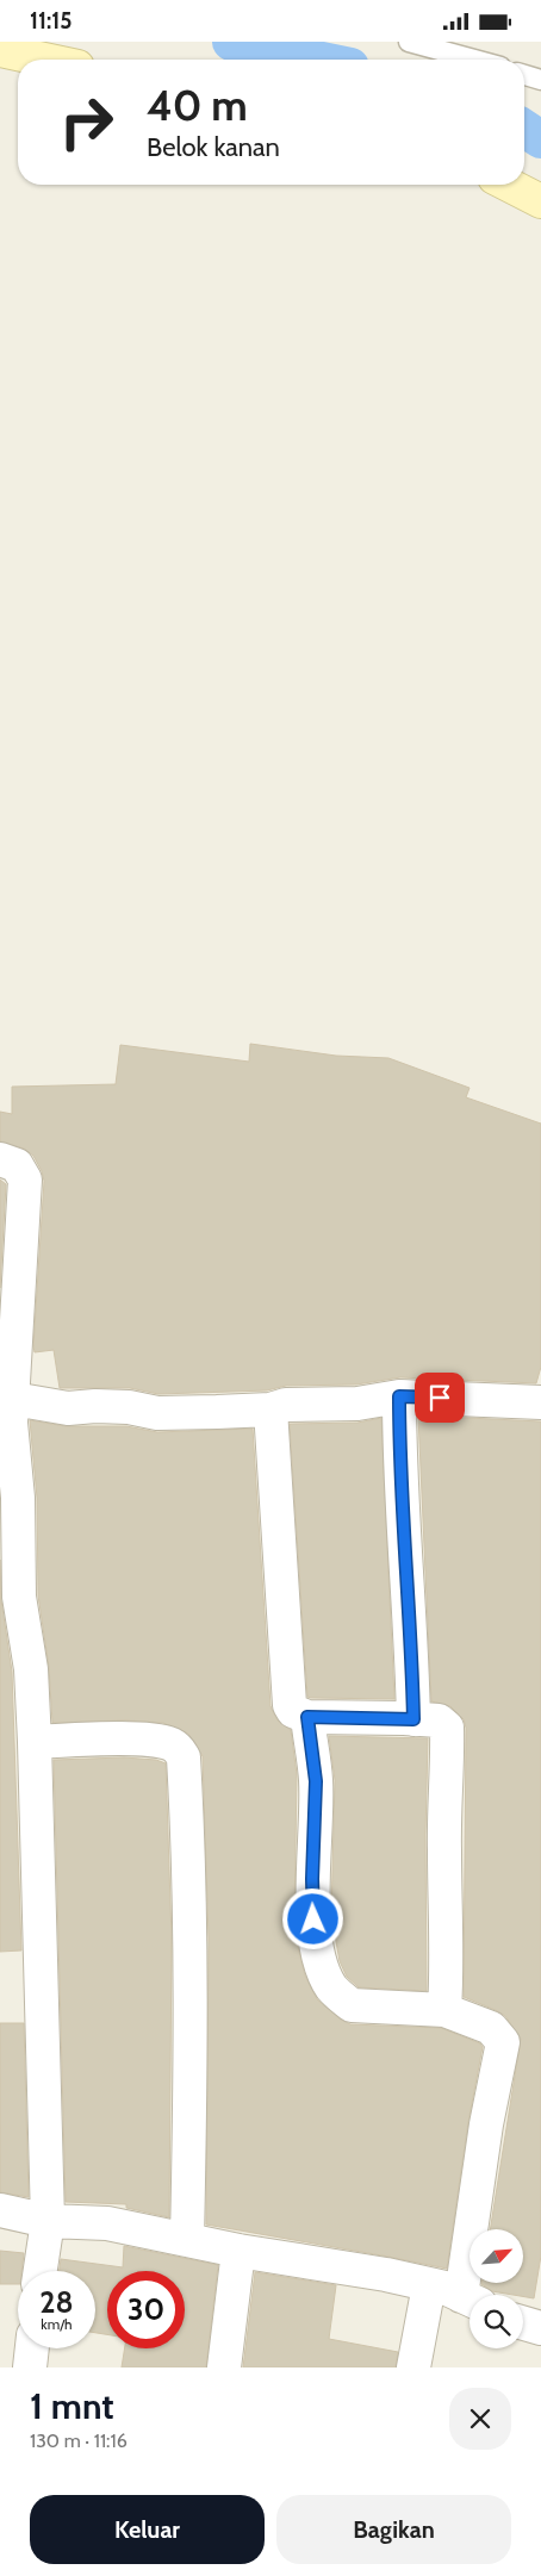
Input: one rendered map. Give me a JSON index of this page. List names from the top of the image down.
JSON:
{
  "north": "top right",
  "page": {
    "status": "11:15",
    "turn": ["40 m", "Belok kanan"],
    "speed": "28 km/h",
    "limit": "30",
    "heading": ["1 mnt", "130 m · 11:16"],
    "buttons": ["Keluar", "Bagikan"]
  }
}
